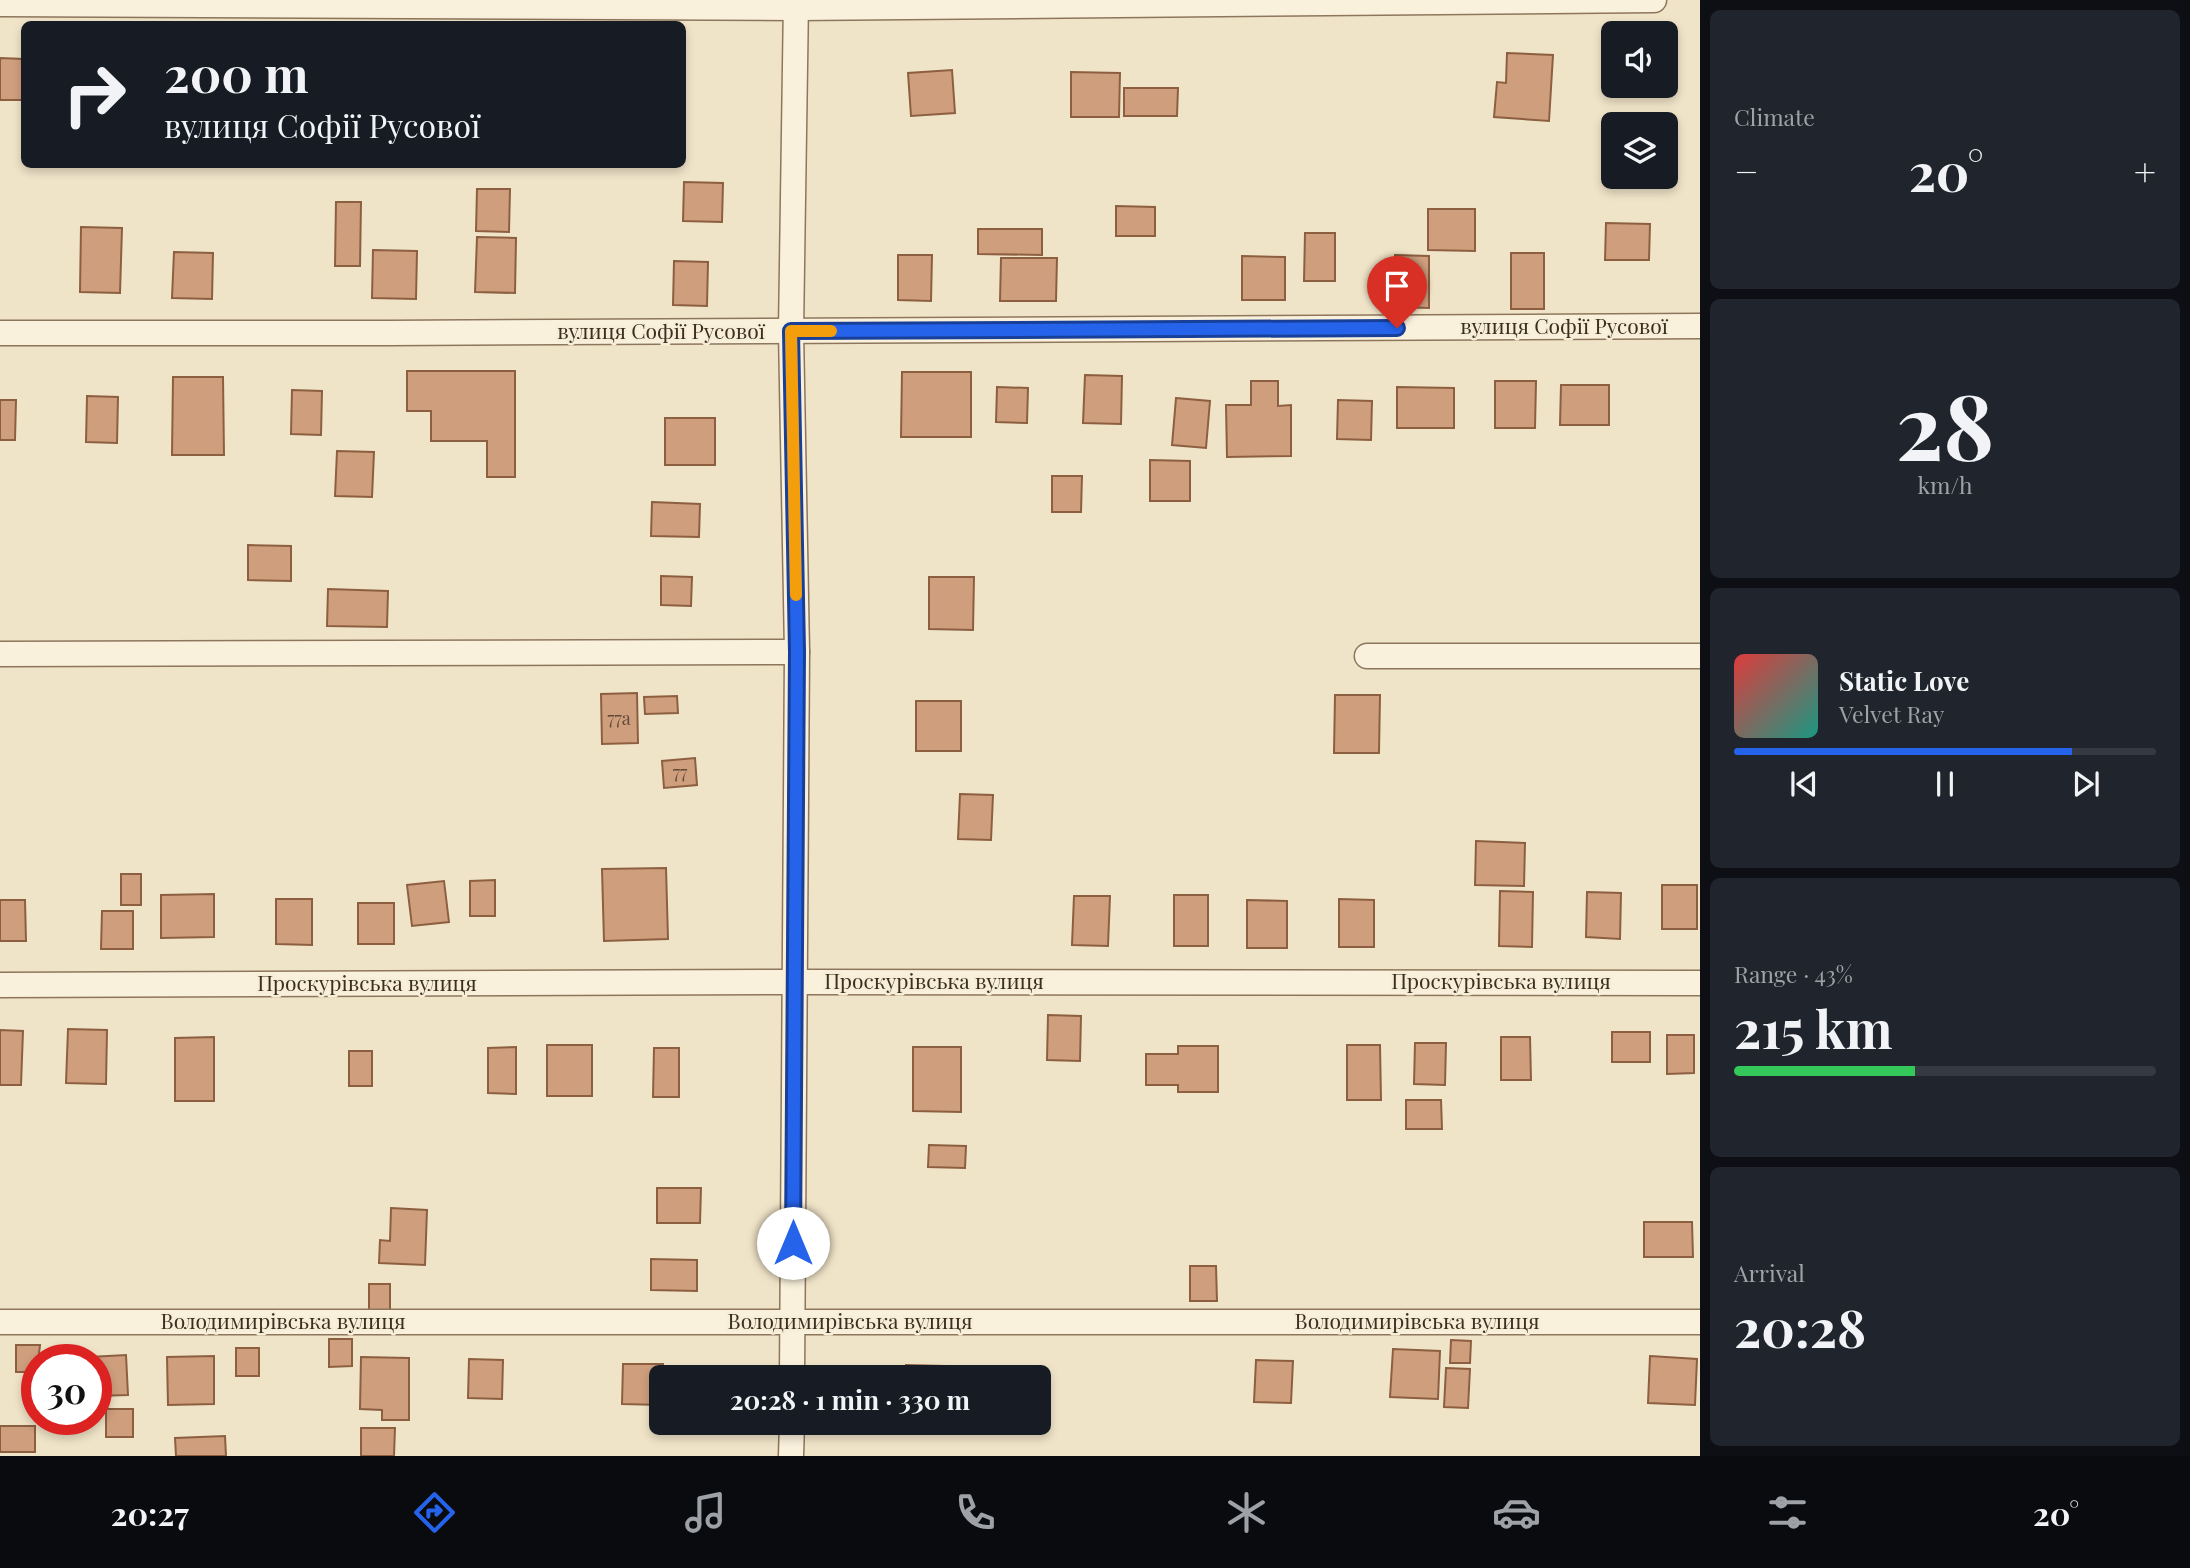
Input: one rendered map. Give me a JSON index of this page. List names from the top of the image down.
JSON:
{
  "streets": {
    "street": ["вулиця Софії Русової", "Проскурівська вулиця", "Володимирівська вулиця"]
  },
  "house_numbers": ["77а", "77"],
  "page": {
    "tile": [
      "Climate",
      ["28", "km/h"],
      ["Range · 43%", "215 km"],
      ["Arrival", "20:28"]
    ],
    "turn": ["200 m", "вулиця Софії Русової"],
    "heat": ["−", "20°", "+"],
    "song": ["Static Love", "Velvet Ray"],
    "limit": "30",
    "trip": "20:28 · 1 min · 330 m",
    "tabs": ["20:27", "20°"]
  }
}
